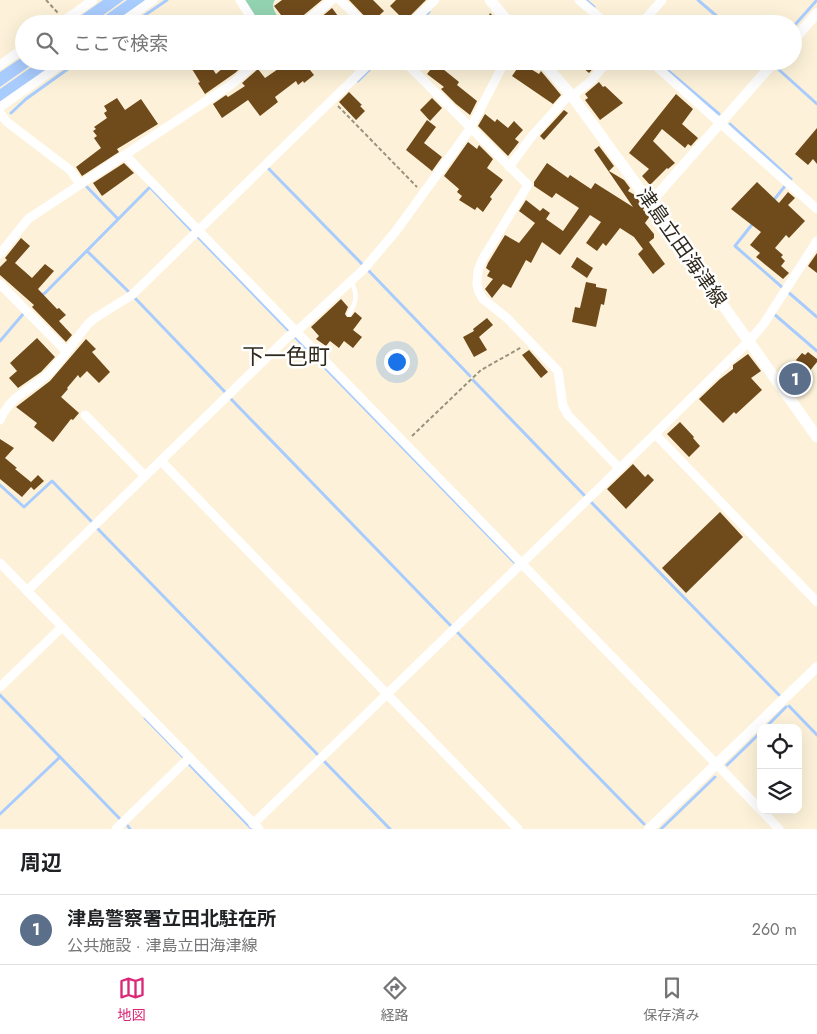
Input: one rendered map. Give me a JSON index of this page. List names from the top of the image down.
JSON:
{
  "streets": {
    "main road": ["津島立田海津線"]
  },
  "districts": ["下一色町"],
  "page": {
    "search": "ここで検索",
    "pins": "1",
    "heading": "周辺",
    "list": [
      {
        "mark": "1",
        "name": "津島警察署立田北駐在所",
        "note": "公共施設 · 津島立田海津線",
        "value": "260 m"
      }
    ],
    "nav": ["地図", "経路", "保存済み"]
  }
}
